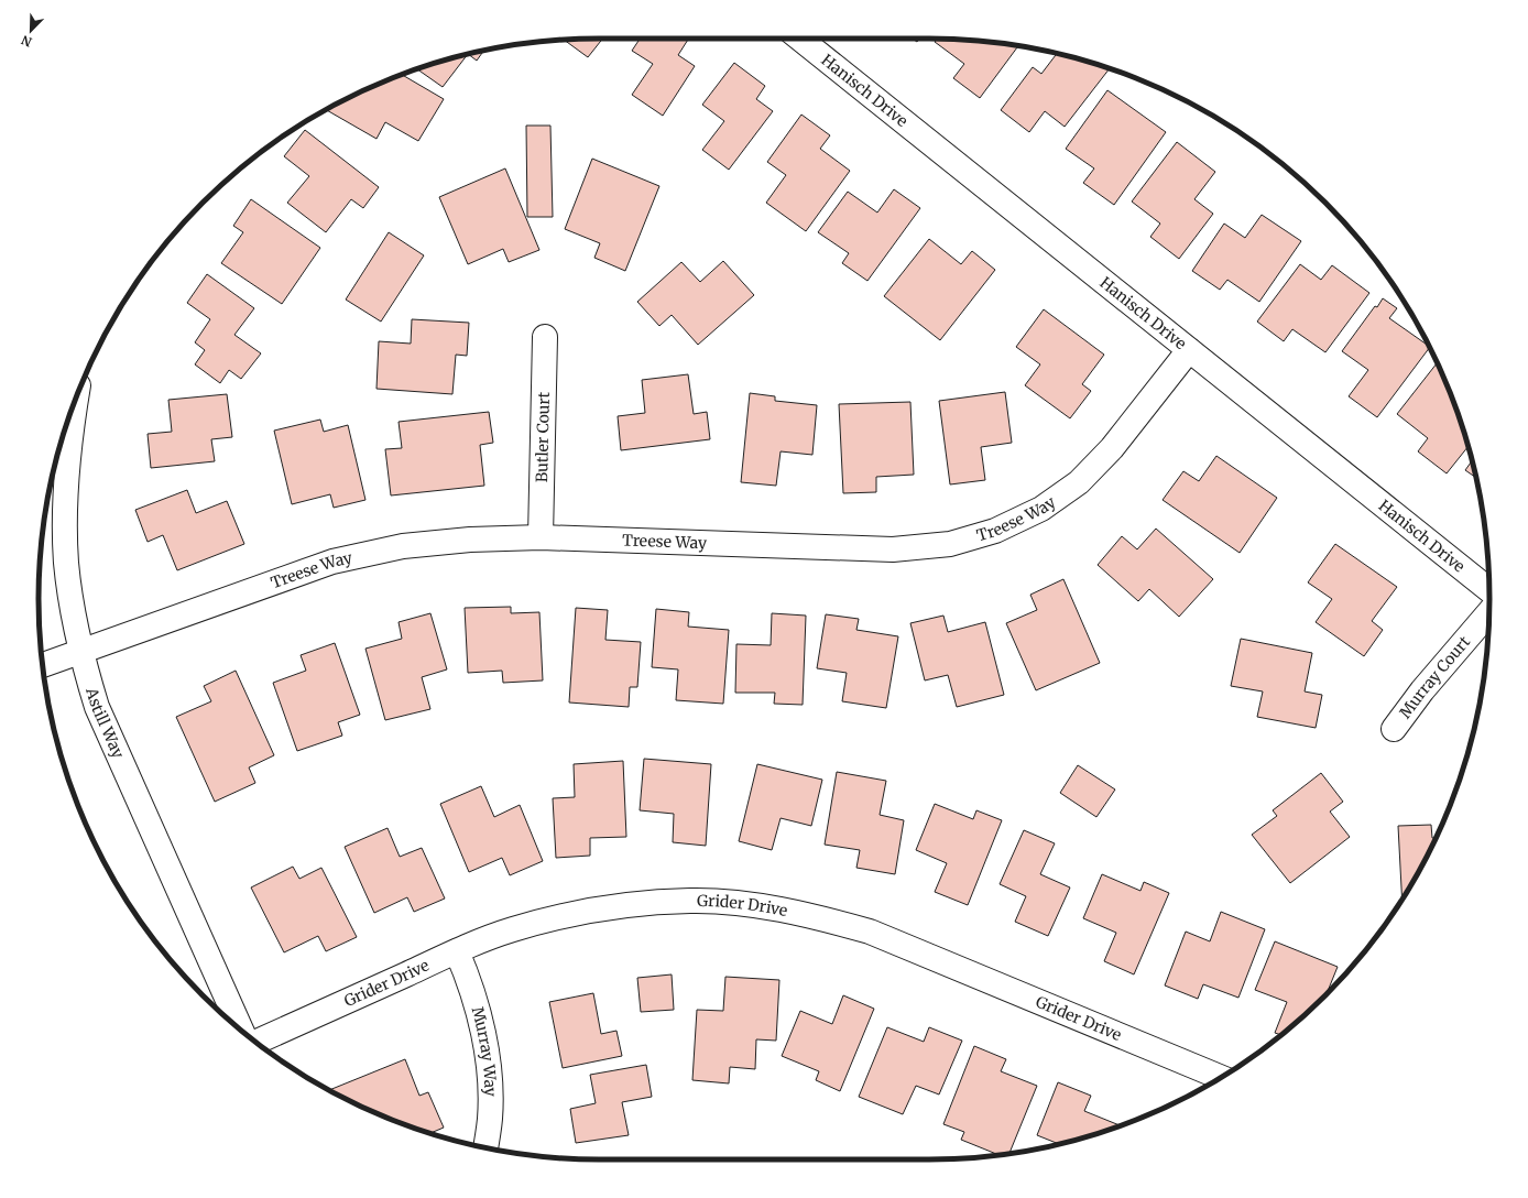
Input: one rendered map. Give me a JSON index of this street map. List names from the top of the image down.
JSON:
{
  "streets": {
    "street": [
      "Hanisch Drive",
      "Butler Court",
      "Treese Way",
      "Murray Court",
      "Astill Way",
      "Grider Drive",
      "Murray Way"
    ]
  },
  "crossings": [
    ["Hanisch Drive", "Treese Way"],
    ["Butler Court", "Treese Way"],
    ["Treese Way", "Astill Way"],
    ["Grider Drive", "Murray Way"]
  ],
  "north": "bottom left"
}
